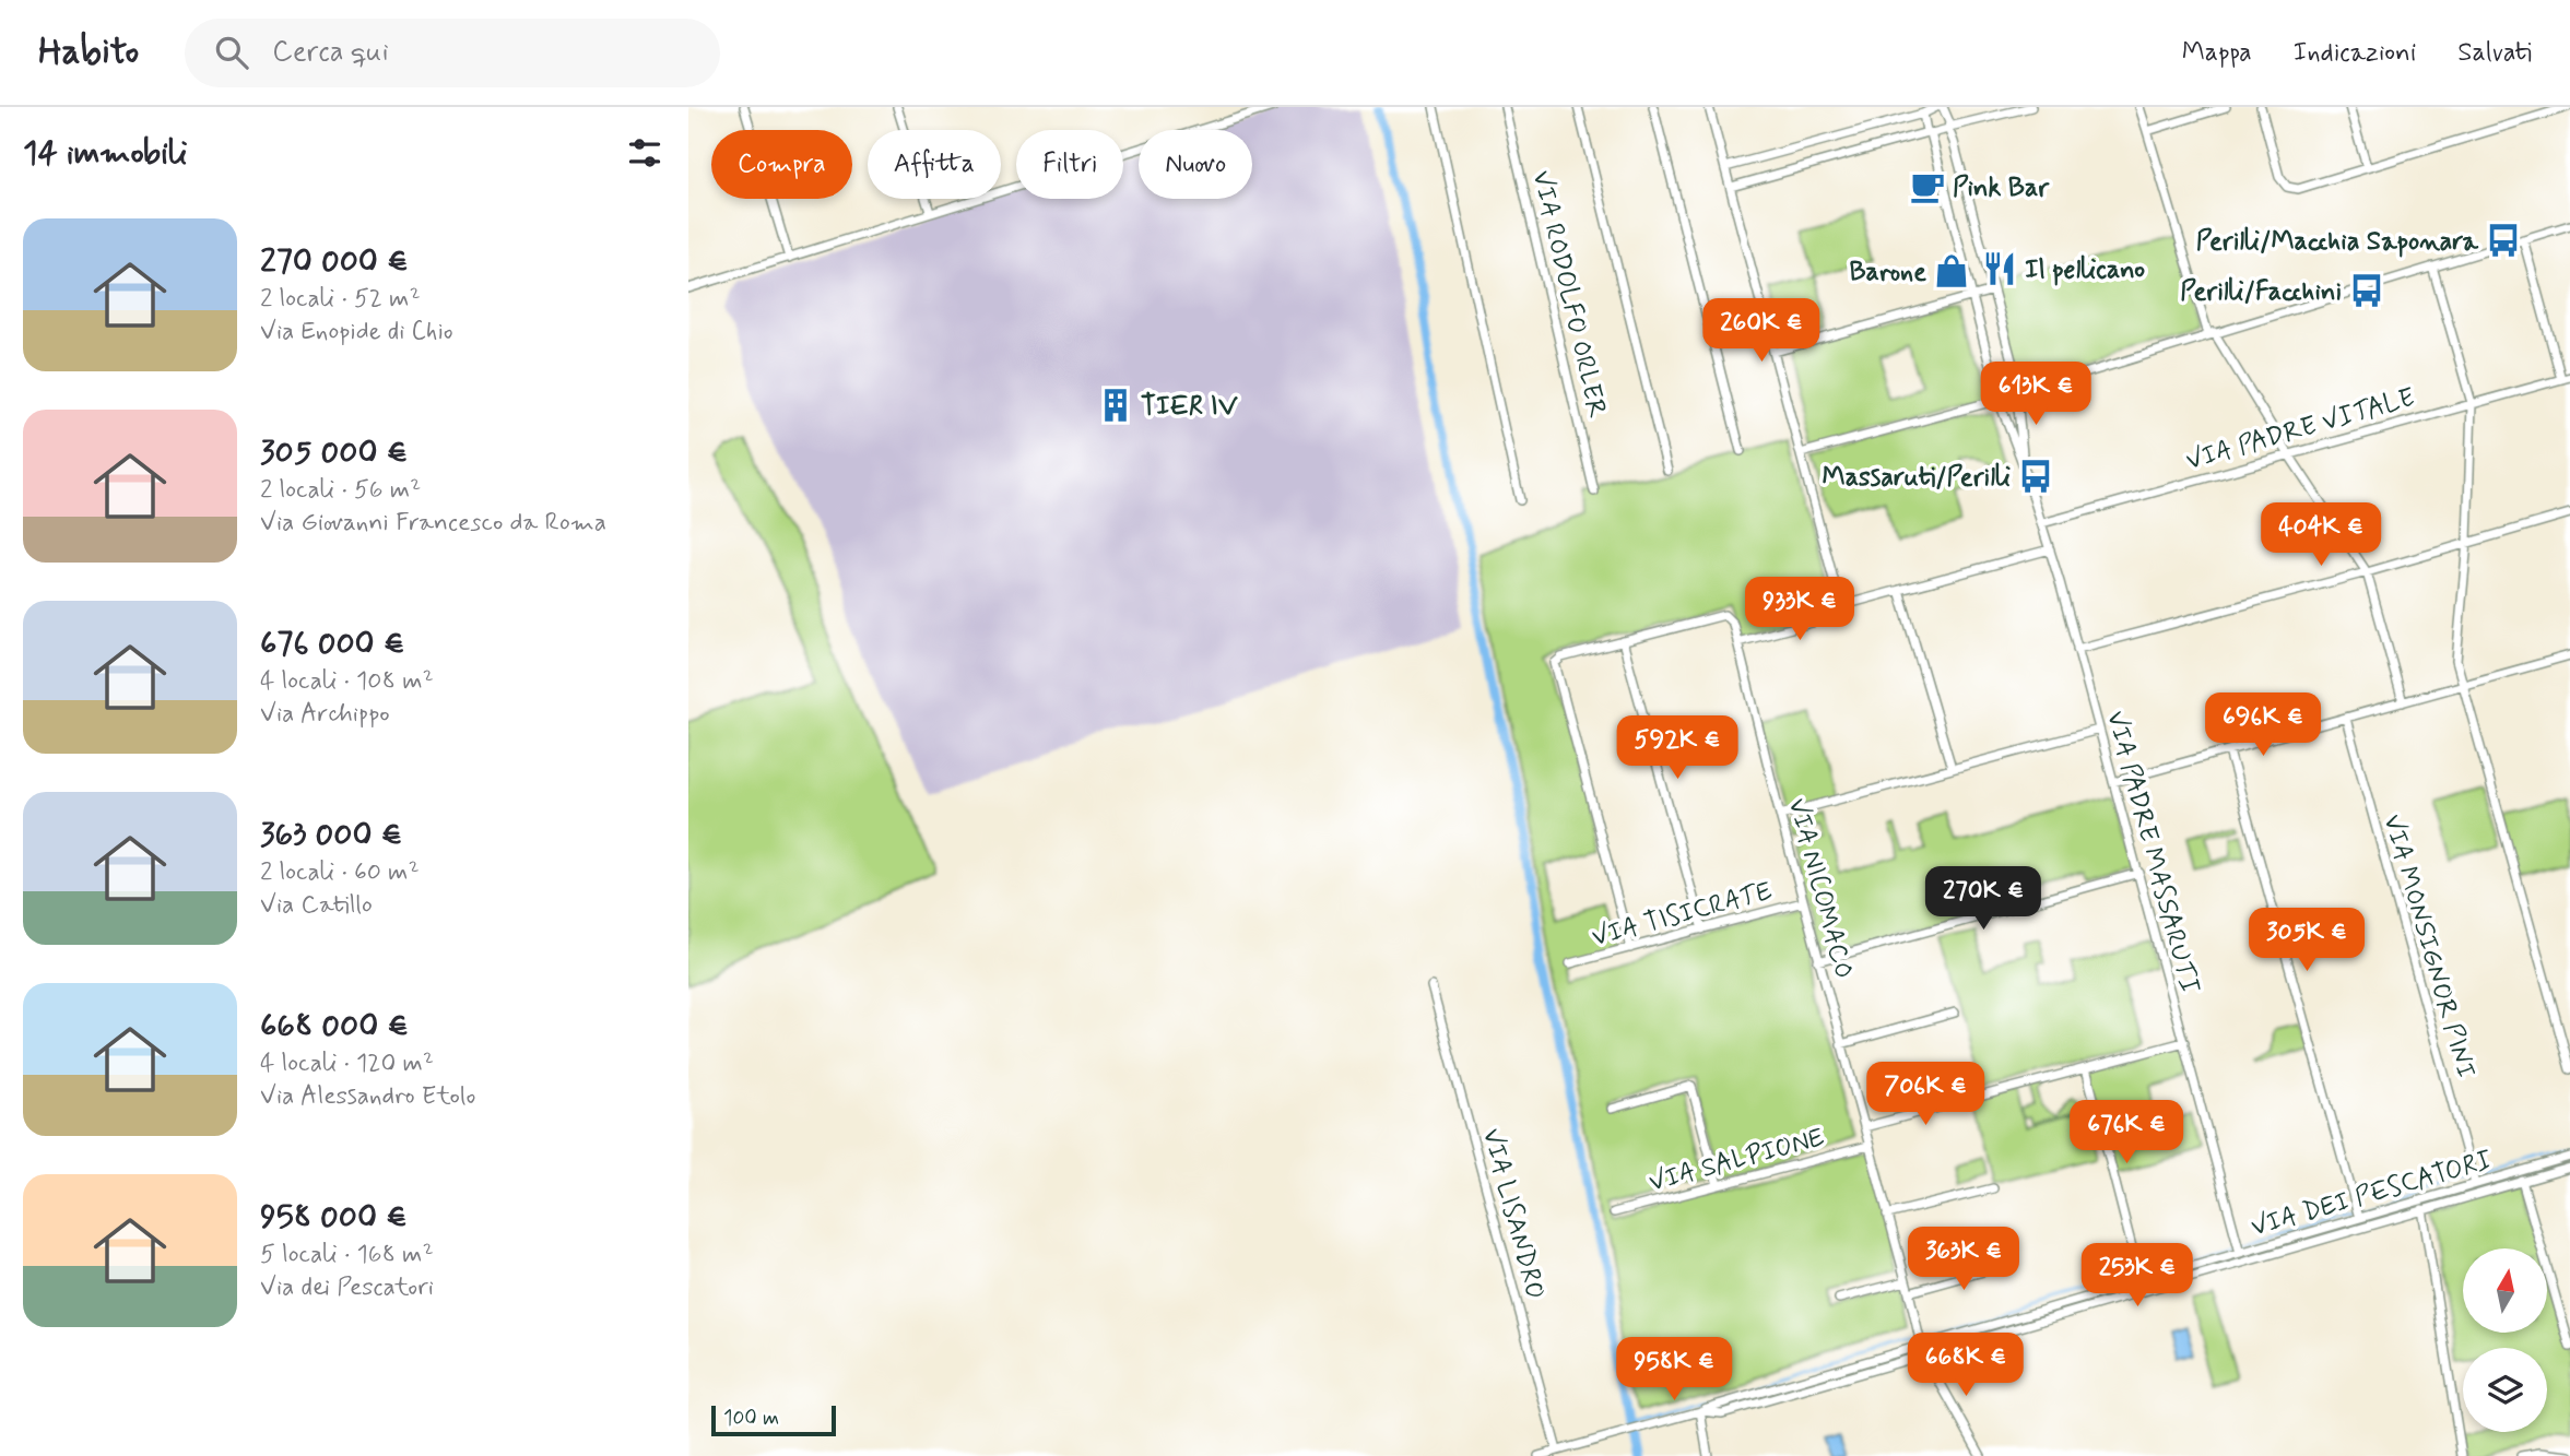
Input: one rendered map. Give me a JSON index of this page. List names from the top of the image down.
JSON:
{
  "streets": {
    "street": [
      "VIA RODOLFO ORLER",
      "VIA PADRE VITALE",
      "VIA PADRE MASSARUTI",
      "VIA NICOMACO",
      "VIA TISICRATE",
      "VIA MONSIGNOR PINI",
      "VIA SALPIONE",
      "VIA DEI PESCATORI",
      "VIA LISANDRO"
    ]
  },
  "crossings": [
    ["VIA PADRE VITALE", "VIA PADRE MASSARUTI"],
    ["VIA PADRE MASSARUTI", "VIA DEI PESCATORI"],
    ["VIA NICOMACO", "VIA TISICRATE"],
    ["VIA NICOMACO", "VIA SALPIONE"],
    ["VIA NICOMACO", "VIA DEI PESCATORI"],
    ["VIA MONSIGNOR PINI", "VIA DEI PESCATORI"],
    ["VIA DEI PESCATORI", "VIA LISANDRO"]
  ],
  "places": {
    "cafe": ["Pink Bar"],
    "bus stop": ["Perilli/Macchia Saponara", "Perilli/Facchini", "Massaruti/Perilli"],
    "restaurant": ["Il pellicano"],
    "shop": ["Barone"],
    "building": ["TIER IV"]
  },
  "scale_bar": "100 m",
  "north": "top",
  "page": {
    "header": "Habito",
    "search": "Cerca qui",
    "nav": ["Mappa", "Indicazioni", "Salvati"],
    "heading": "14 immobili",
    "chip": [
      "Compra",
      "Affitta",
      "Filtri",
      "Nuovo"
    ],
    "list": [
      {
        "name": "270 000 €",
        "note": "2 locali · 52 m² · Via Enopide di Chio"
      },
      {
        "name": "305 000 €",
        "note": "2 locali · 56 m² · Via Giovanni Francesco da Roma"
      },
      {
        "name": "676 000 €",
        "note": "4 locali · 108 m² · Via Archippo"
      },
      {
        "name": "363 000 €",
        "note": "2 locali · 60 m² · Via Catillo"
      },
      {
        "name": "668 000 €",
        "note": "4 locali · 120 m² · Via Alessandro Etolo"
      },
      {
        "name": "958 000 €",
        "note": "5 locali · 168 m² · Via dei Pescatori"
      }
    ],
    "price": [
      "260K €",
      "613K €",
      "404K €",
      "933K €",
      "696K €",
      "592K €",
      "270K €",
      "305K €",
      "706K €",
      "676K €",
      "363K €",
      "253K €",
      "668K €",
      "958K €"
    ],
    "scale": "100 m"
  }
}
